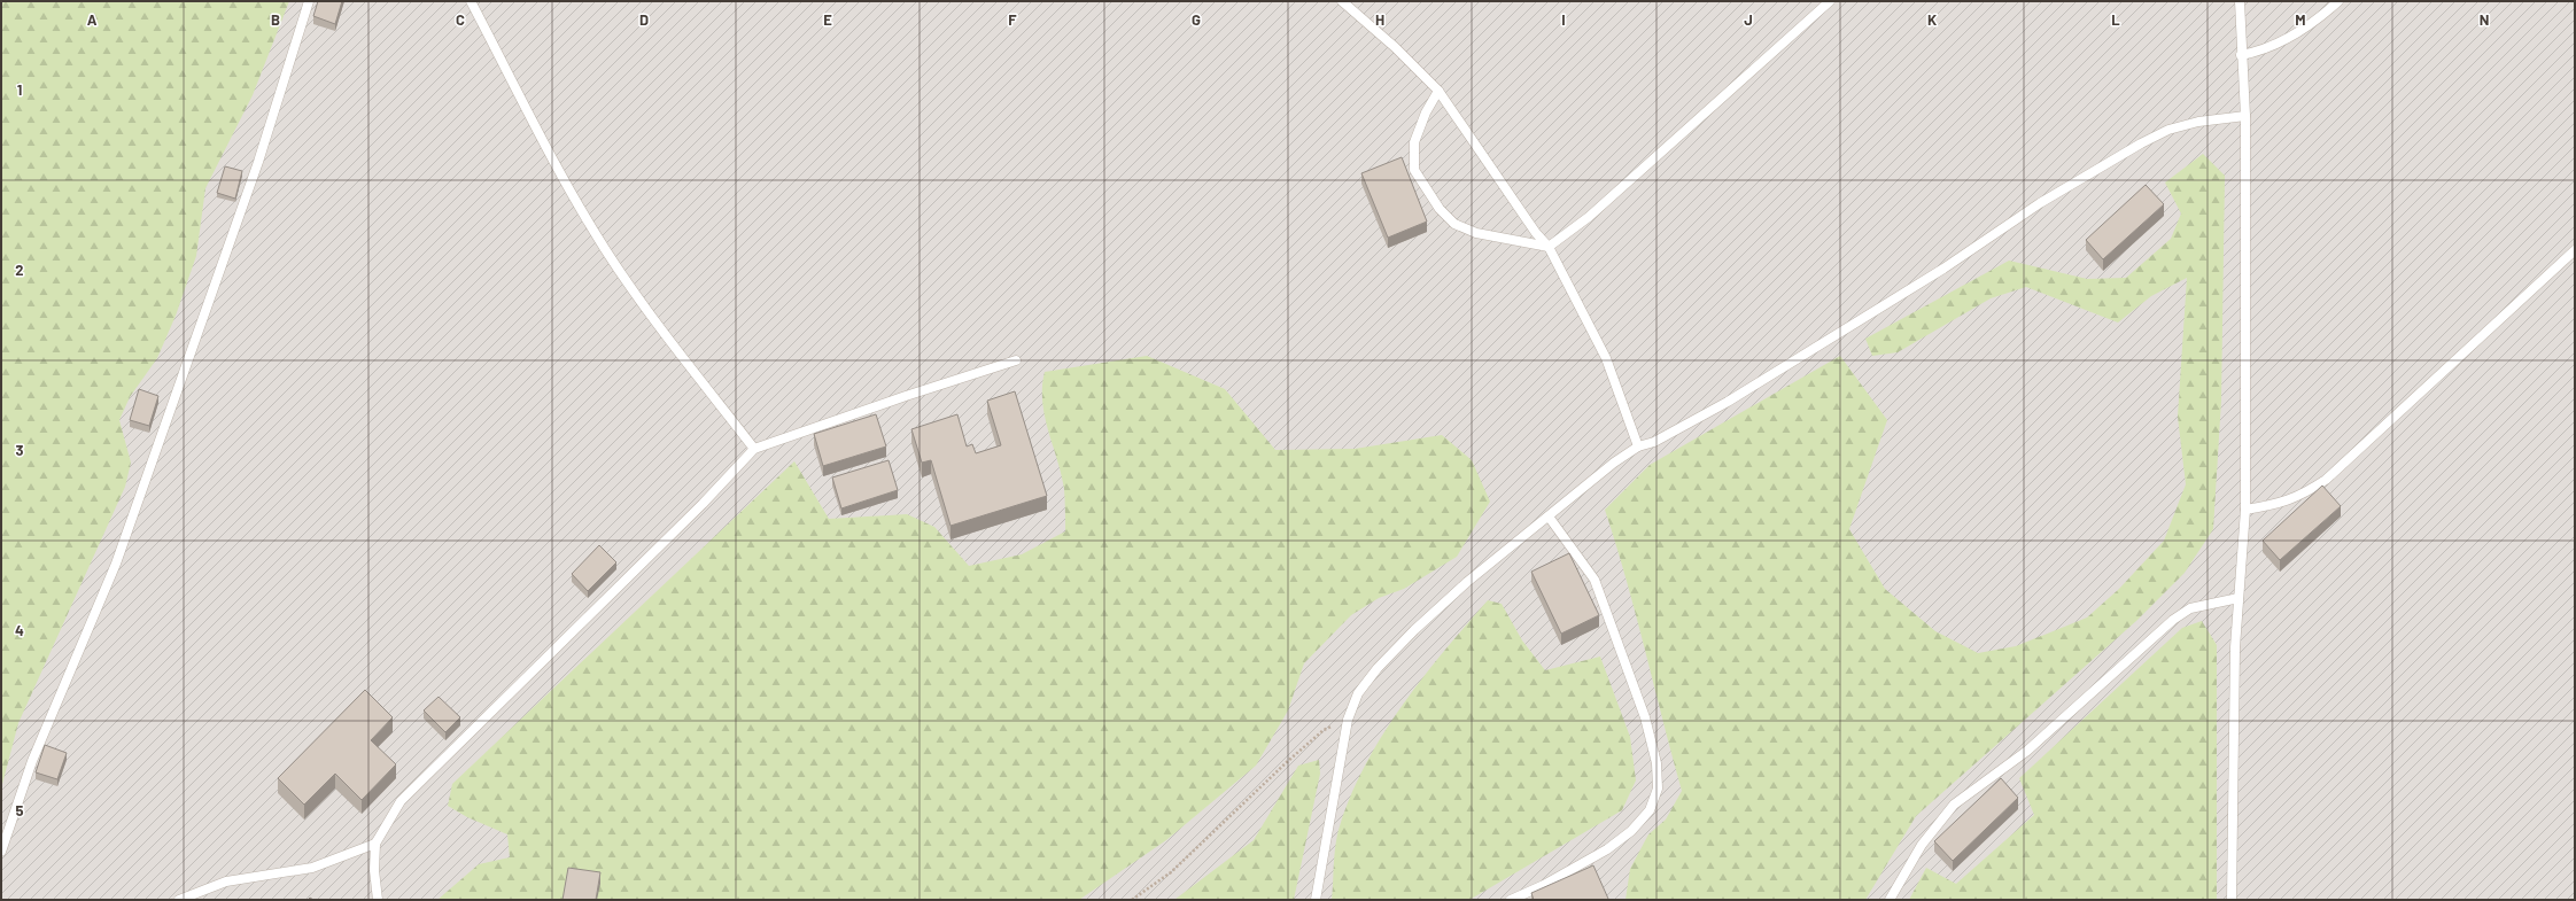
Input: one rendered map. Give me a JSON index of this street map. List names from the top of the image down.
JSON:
{
  "grid": {
    "columns": [
      "A",
      "B",
      "C",
      "D",
      "E",
      "F",
      "G",
      "H",
      "I",
      "J",
      "K",
      "L",
      "M",
      "N"
    ],
    "rows": [
      "1",
      "2",
      "3",
      "4",
      "5"
    ]
  }
}
